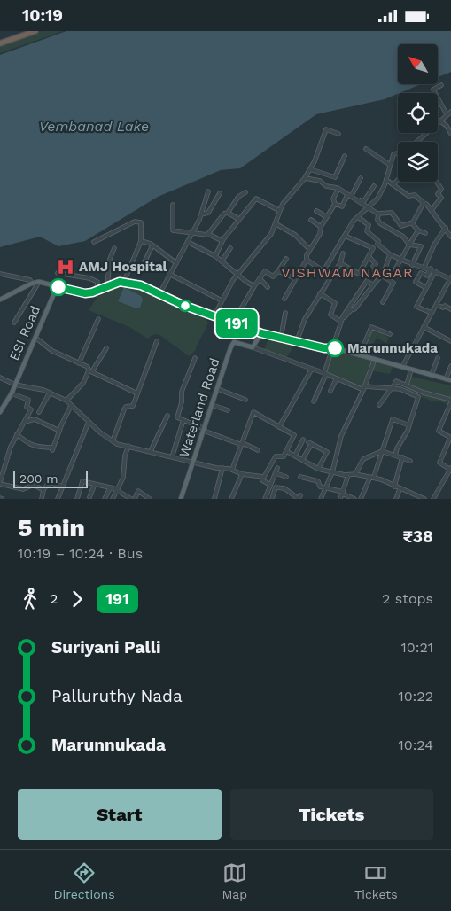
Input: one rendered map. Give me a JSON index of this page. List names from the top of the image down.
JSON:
{
  "streets": {
    "main road": ["ESI Road", "Waterland Road"]
  },
  "districts": ["VISHWAM NAGAR"],
  "water": ["Vembanad Lake"],
  "places": {
    "hospital": ["AMJ Hospital"],
    "other": ["Marunnukada"]
  },
  "lines": ["bus line 191"],
  "scale_bar": "200 m",
  "north": "top left",
  "page": {
    "status": "10:19",
    "on_map": "191",
    "scale": "200 m",
    "heading": ["5 min", "10:19 – 10:24 · Bus", "₹38"],
    "legs": ["2", "191", "2 stops"],
    "list": [
      {
        "name": "Suriyani Palli",
        "value": "10:21"
      },
      {
        "name": "Palluruthy Nada",
        "value": "10:22"
      },
      {
        "name": "Marunnukada",
        "value": "10:24"
      }
    ],
    "buttons": ["Start", "Tickets"],
    "tabs": ["Directions", "Map", "Tickets"]
  }
}
